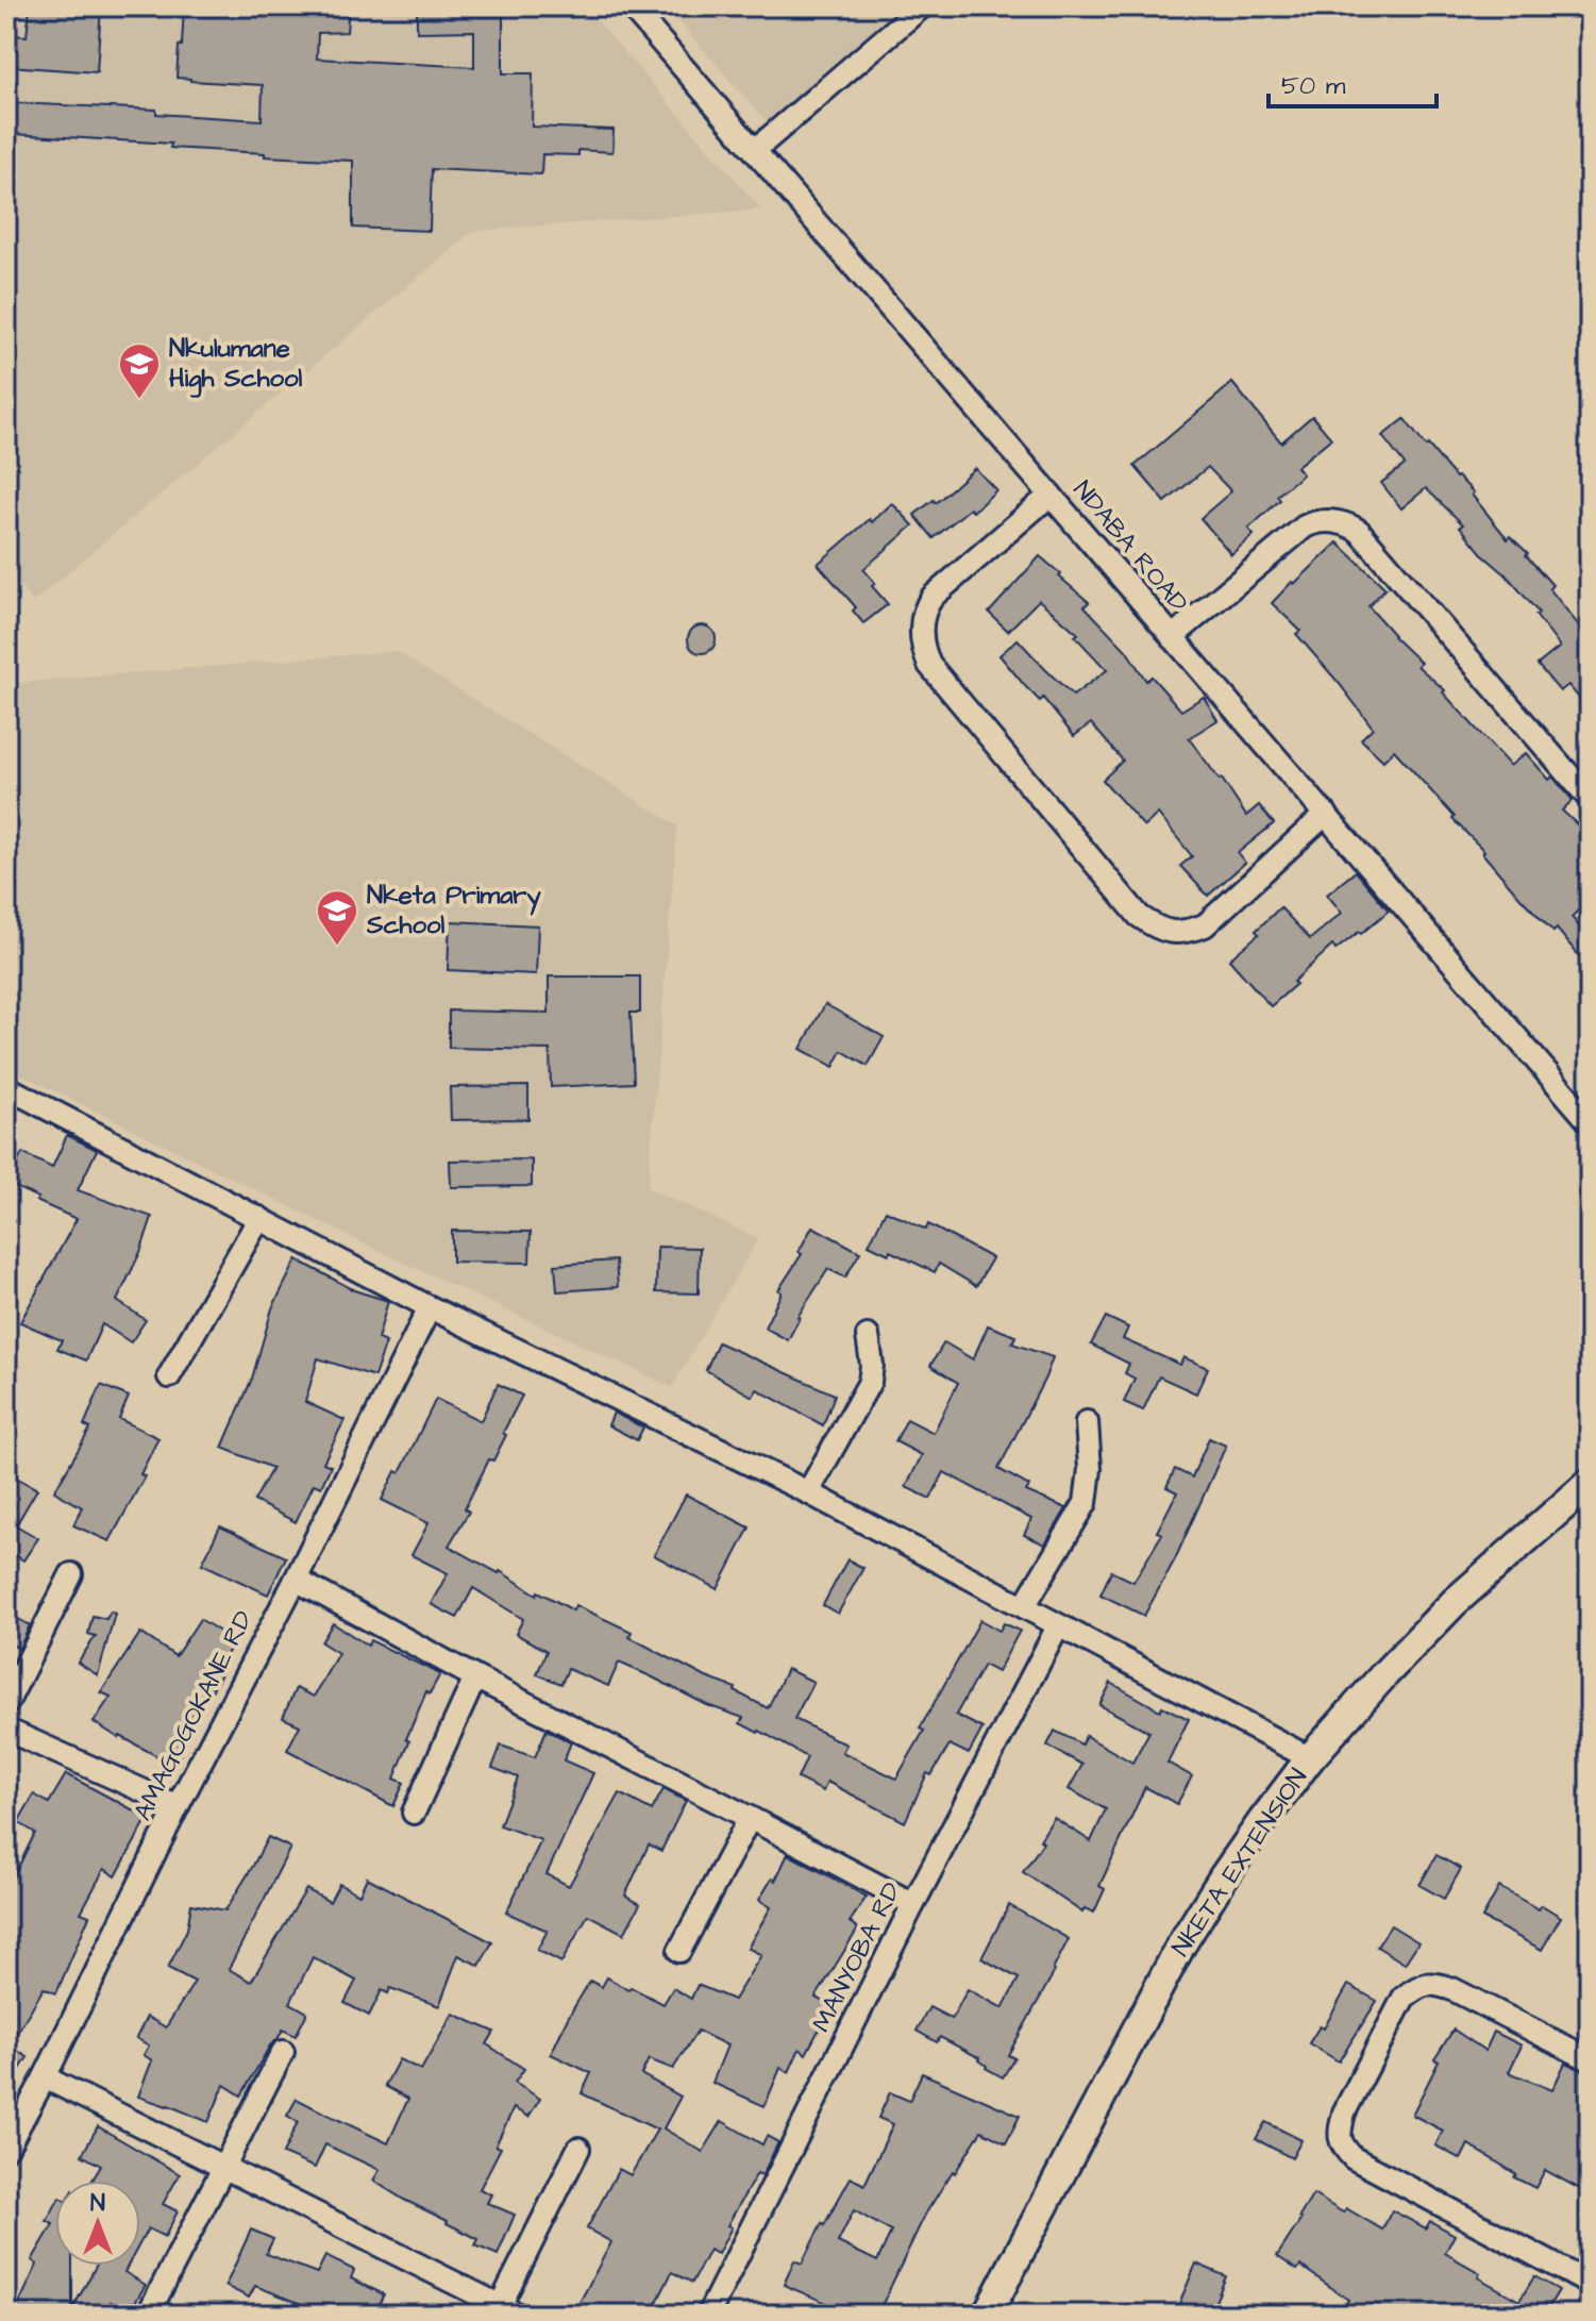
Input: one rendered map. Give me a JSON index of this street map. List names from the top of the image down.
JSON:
{
  "streets": {
    "street": [
      "NDABA ROAD",
      "AMAGOGOKANE RD",
      "NKETA EXTENSION",
      "MANYOBA RD"
    ]
  },
  "places": {
    "school or university": ["Nkulumane High School", "Nketa Primary School"]
  },
  "scale_bar": "50 m",
  "north": "top"
}
